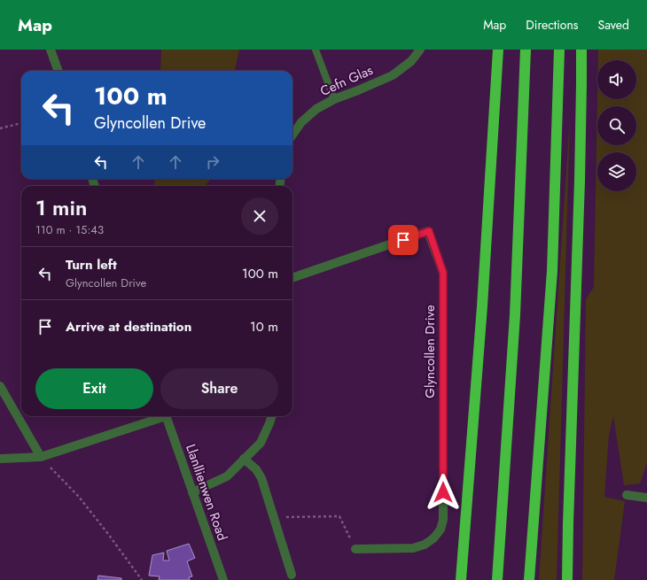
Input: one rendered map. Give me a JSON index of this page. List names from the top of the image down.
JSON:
{
  "streets": {
    "street": ["Cefn Glas", "Glyncollen Drive", "Llanllienwen Road"]
  },
  "page": {
    "header": "Map",
    "nav": ["Map", "Directions", "Saved"],
    "turn": ["100 m", "Glyncollen Drive"],
    "heading": ["1 min", "110 m · 15:43"],
    "list": [
      {
        "name": "Turn left",
        "note": "Glyncollen Drive",
        "value": "100 m"
      },
      {
        "name": "Arrive at destination",
        "value": "10 m"
      }
    ],
    "buttons": ["Exit", "Share"]
  }
}
